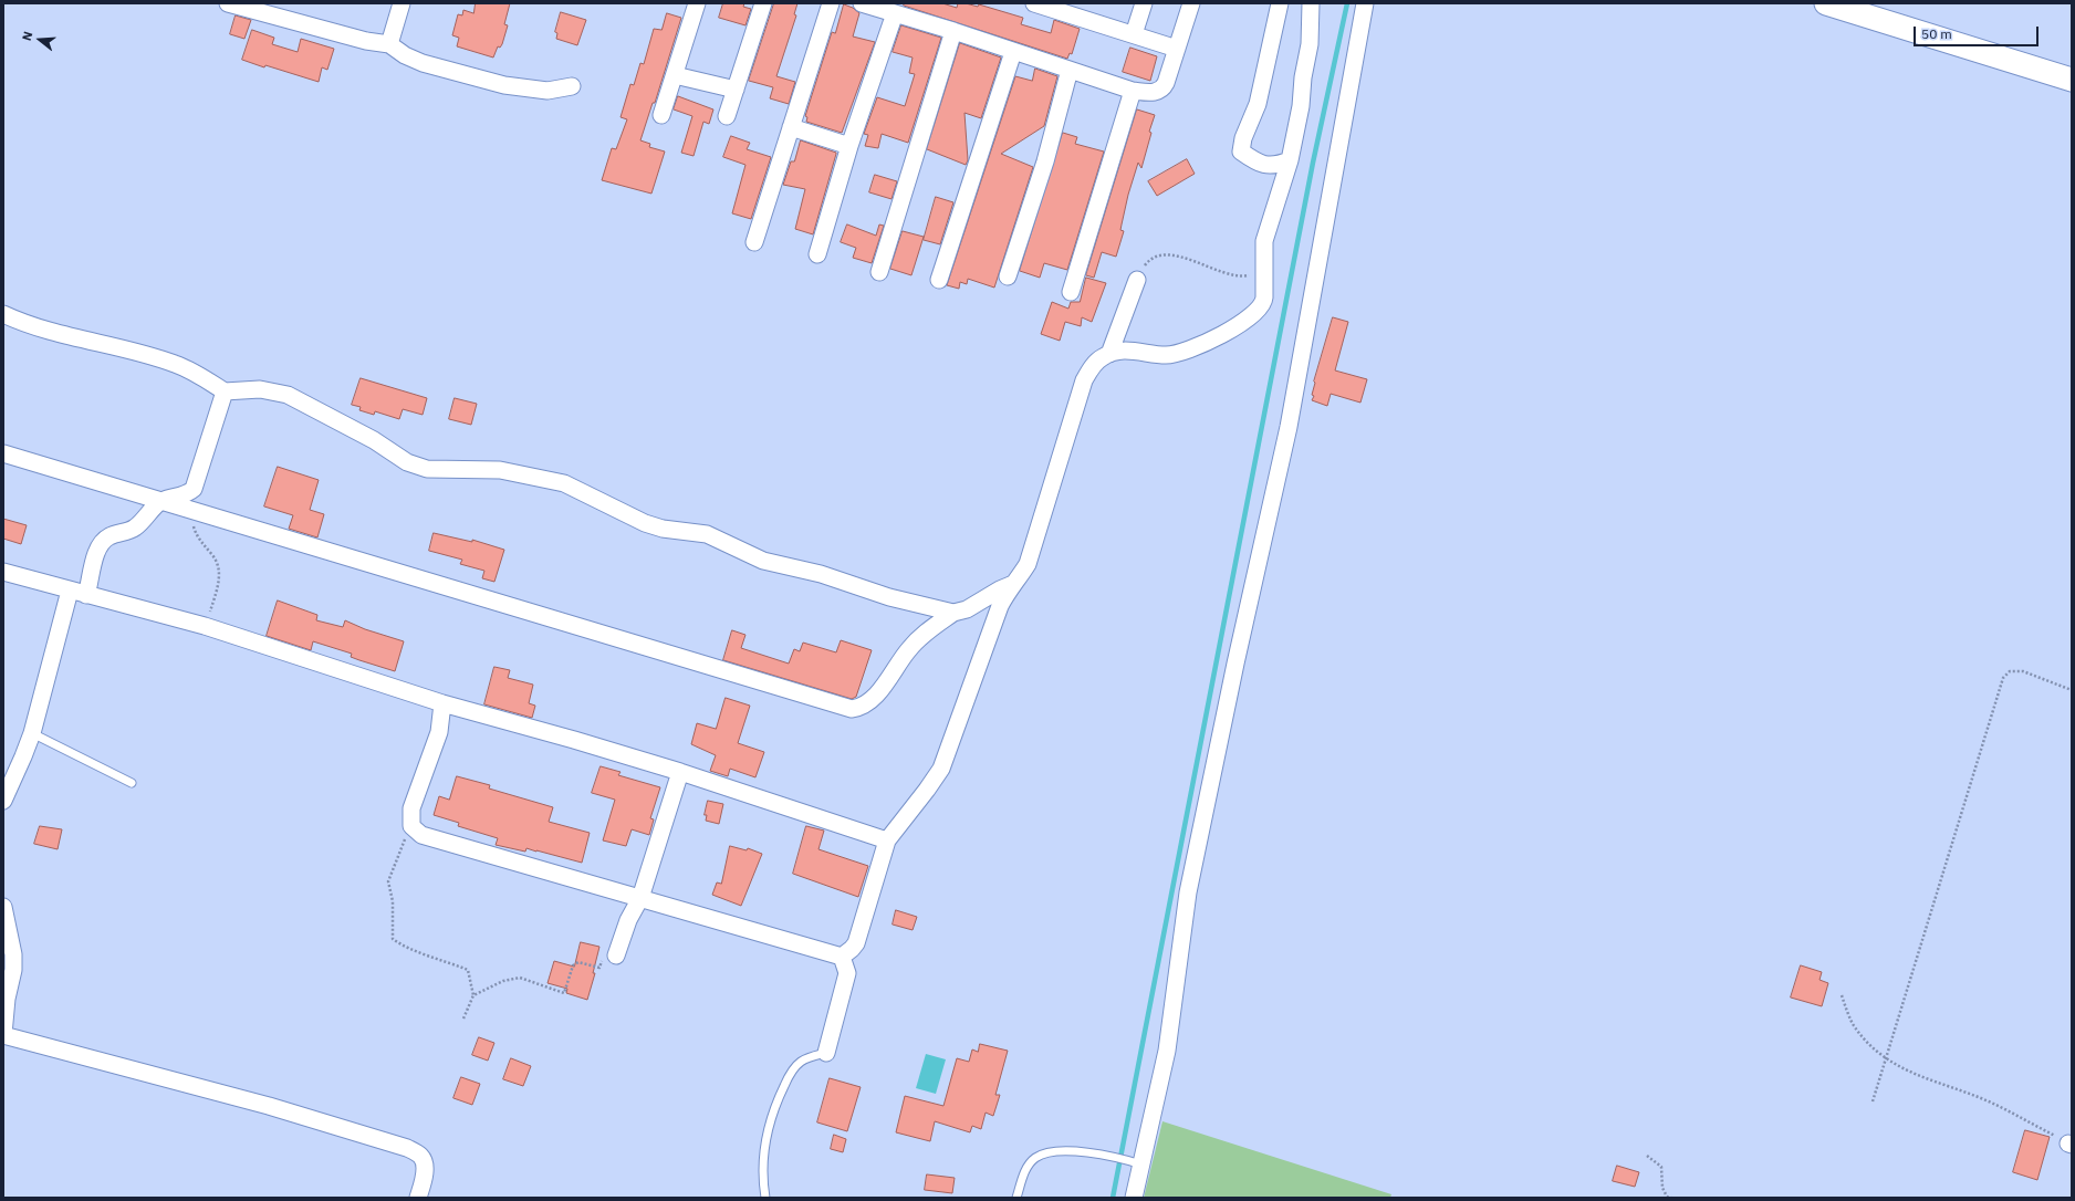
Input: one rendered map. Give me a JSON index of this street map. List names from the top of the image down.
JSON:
{
  "scale_bar": "50 m",
  "north": "left"
}
